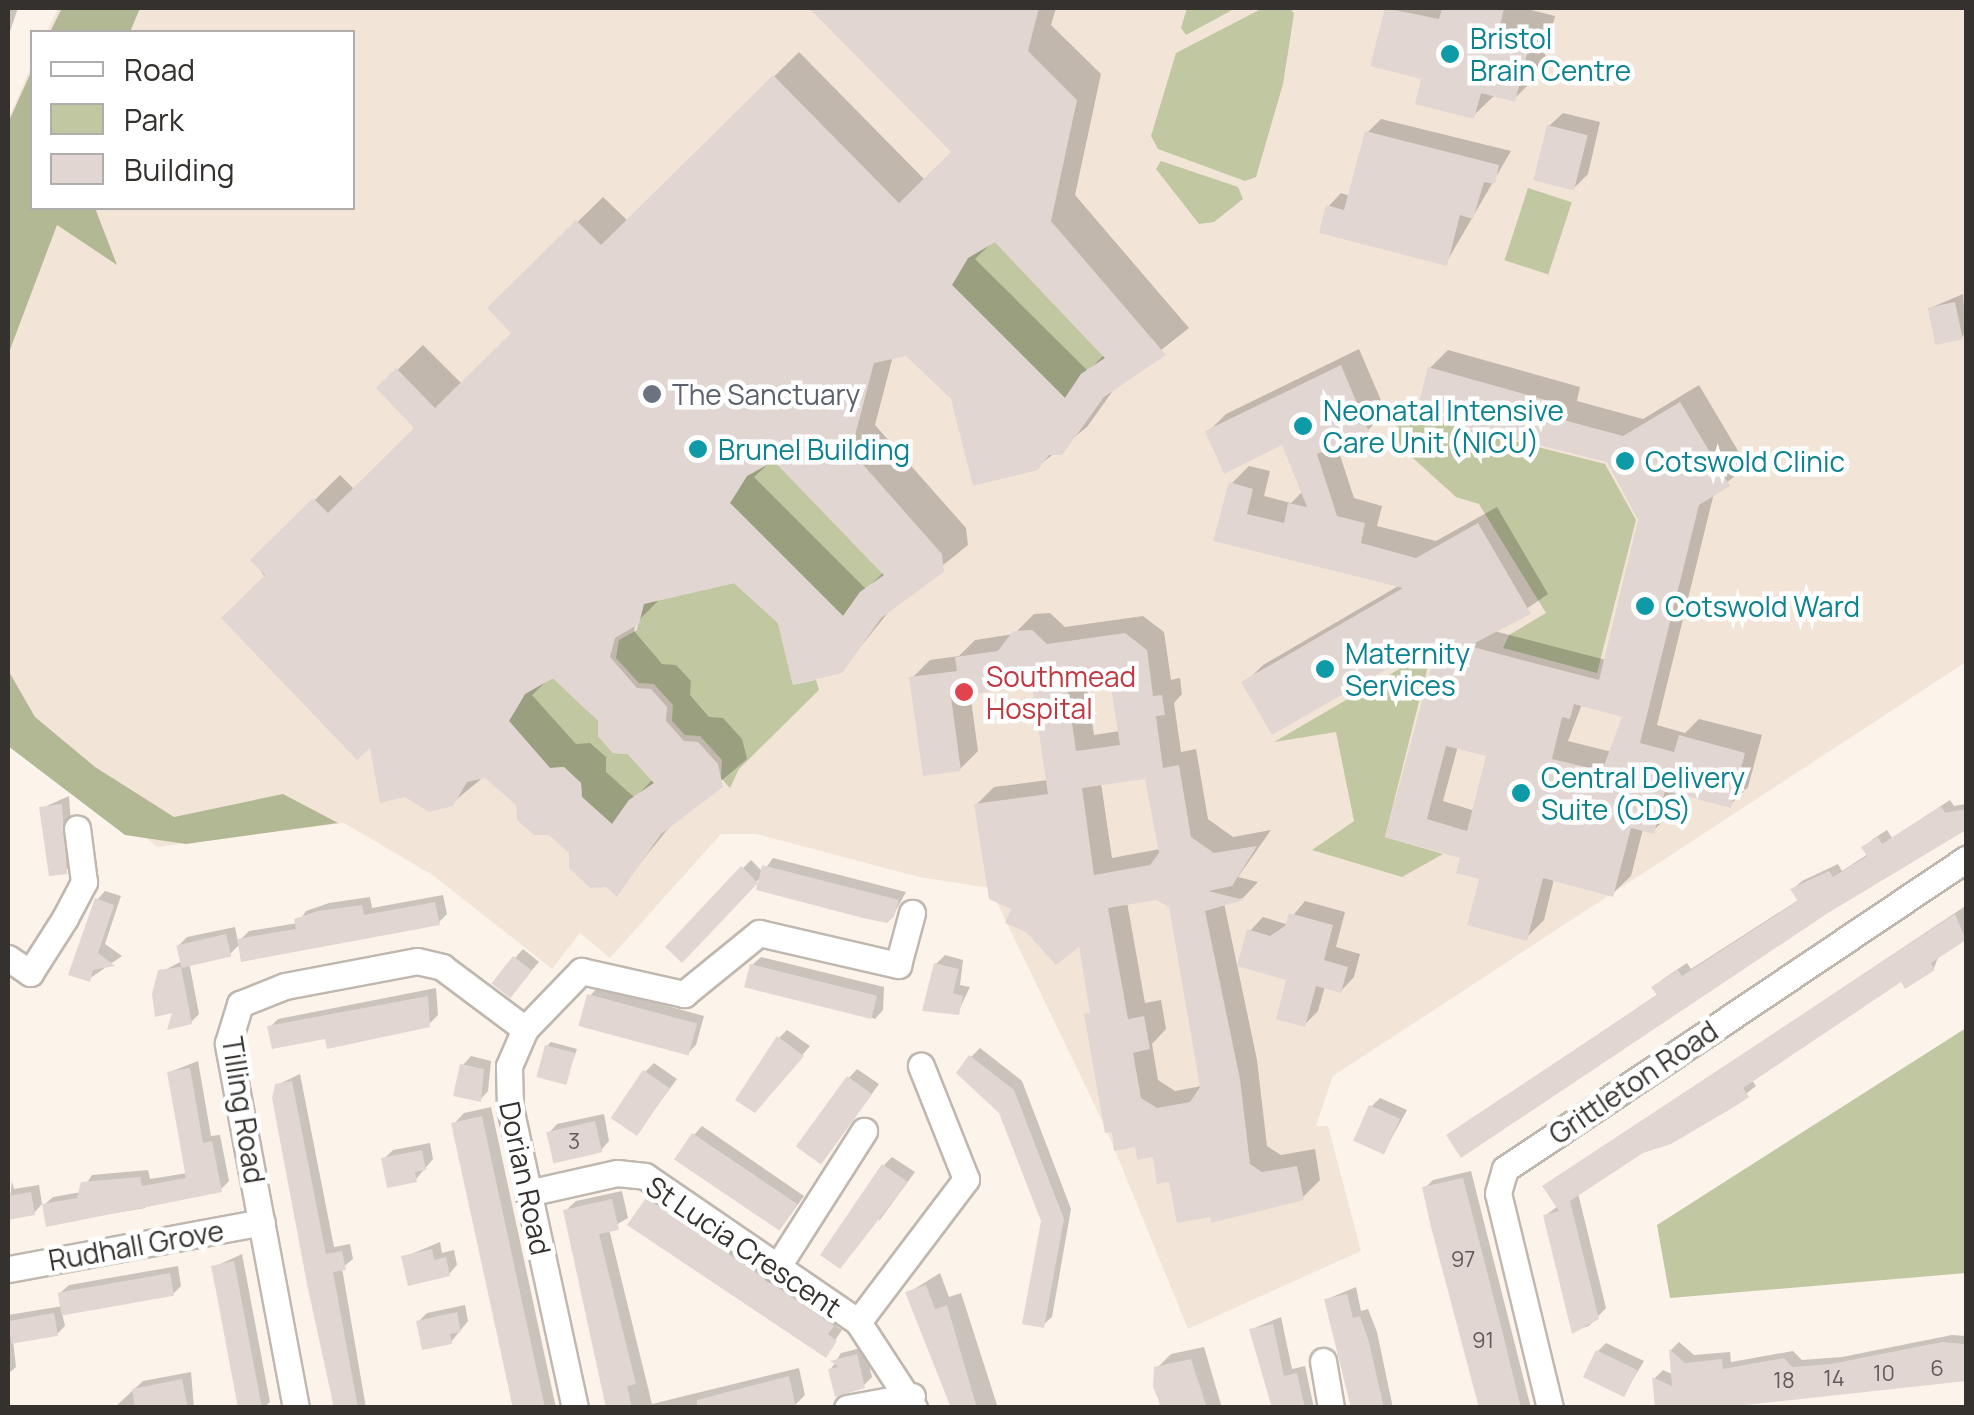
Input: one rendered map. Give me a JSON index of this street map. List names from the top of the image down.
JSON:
{
  "streets": {
    "street": [
      "Grittleton Road",
      "Tilling Road",
      "Dorian Road",
      "Rudhall Grove",
      "St Lucia Crescent"
    ]
  },
  "crossings": [
    ["Tilling Road", "Dorian Road"],
    ["Tilling Road", "Rudhall Grove"],
    ["Dorian Road", "St Lucia Crescent"]
  ],
  "places": [
    "Bristol Brain Centre",
    "The Sanctuary",
    "Neonatal Intensive Care Unit (NICU)",
    "Brunel Building",
    "Cotswold Clinic",
    "Cotswold Ward",
    "Maternity Services",
    "Southmead Hospital",
    "Central Delivery Suite (CDS)"
  ],
  "house_numbers": [
    "3",
    "97",
    "91",
    "6",
    "10",
    "14",
    "18"
  ],
  "legend": ["Road", "Park", "Building"]
}
